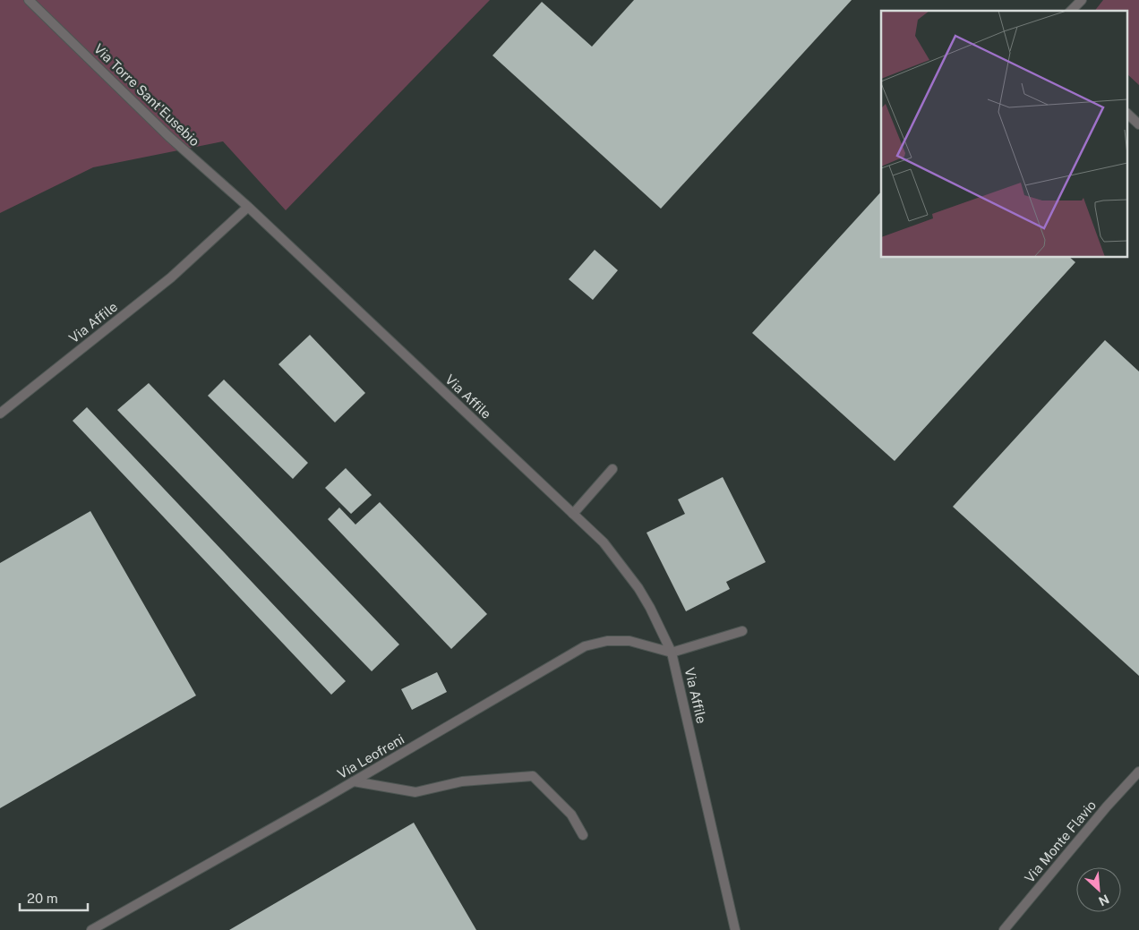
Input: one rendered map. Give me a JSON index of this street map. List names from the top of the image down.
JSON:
{
  "streets": {
    "street": [
      "Via Torre Sant'Eusebio",
      "Via Affile",
      "Via Leofreni",
      "Via Monte Flavio"
    ]
  },
  "crossings": [
    ["Via Torre Sant'Eusebio", "Via Affile"],
    ["Via Affile", "Via Leofreni"]
  ],
  "scale_bar": "20 m",
  "north": "bottom right"
}
